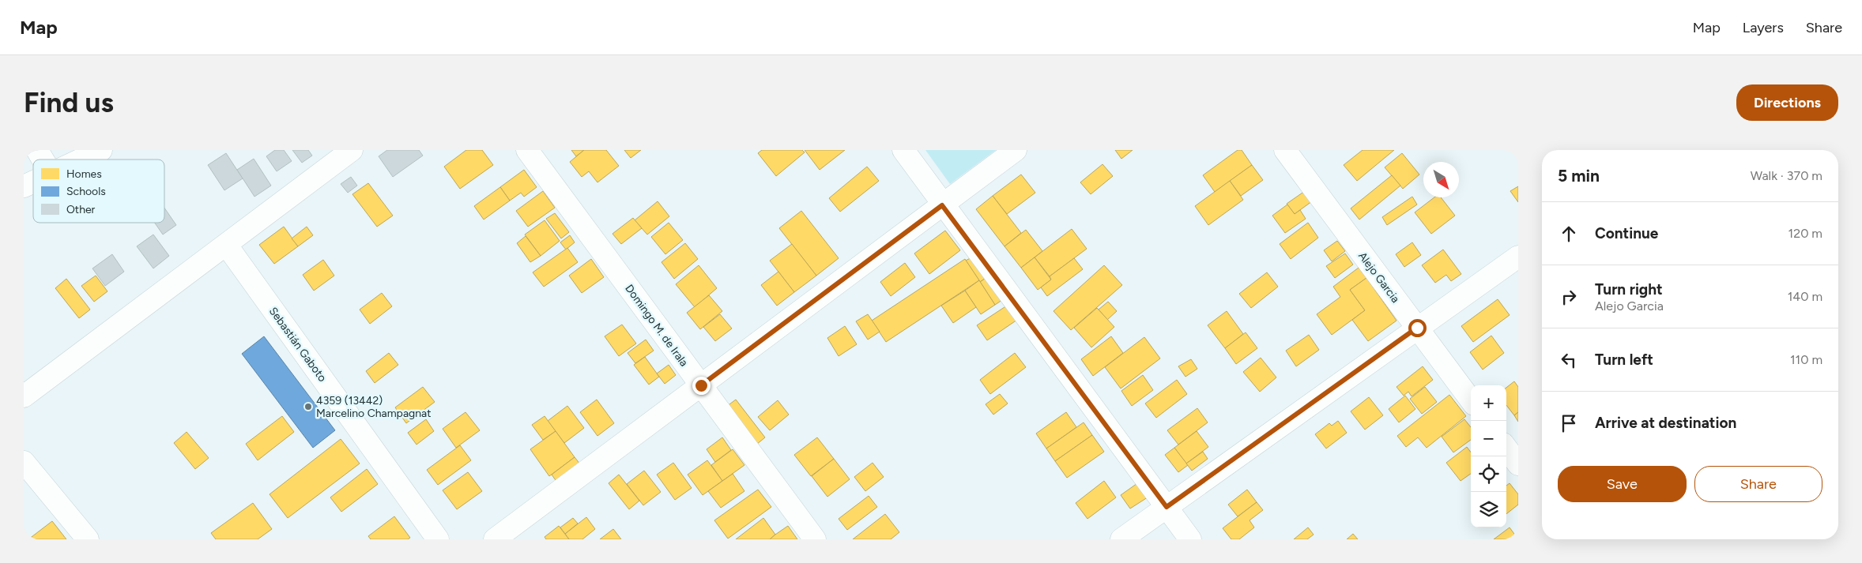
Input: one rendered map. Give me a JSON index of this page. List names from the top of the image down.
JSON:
{
  "streets": {
    "street": ["Alejo Garcia", "Domingo M. de Irala", "Sebastián Gaboto"]
  },
  "places": ["4359 (13442) Marcelino Champagnat"],
  "legend": ["Homes", "Schools", "Other"],
  "north": "bottom right",
  "page": {
    "header": "Map",
    "nav": ["Map", "Layers", "Share"],
    "buttons": [
      "Directions",
      ["Save", "Share"]
    ],
    "title": "Find us",
    "heading": ["5 min", "Walk · 370 m"],
    "list": [
      ["Continue", "120 m"],
      ["Turn right", "Alejo Garcia", "140 m"],
      ["Turn left", "110 m"],
      "Arrive at destination"
    ],
    "map_buttons": ["+", "−"]
  }
}
